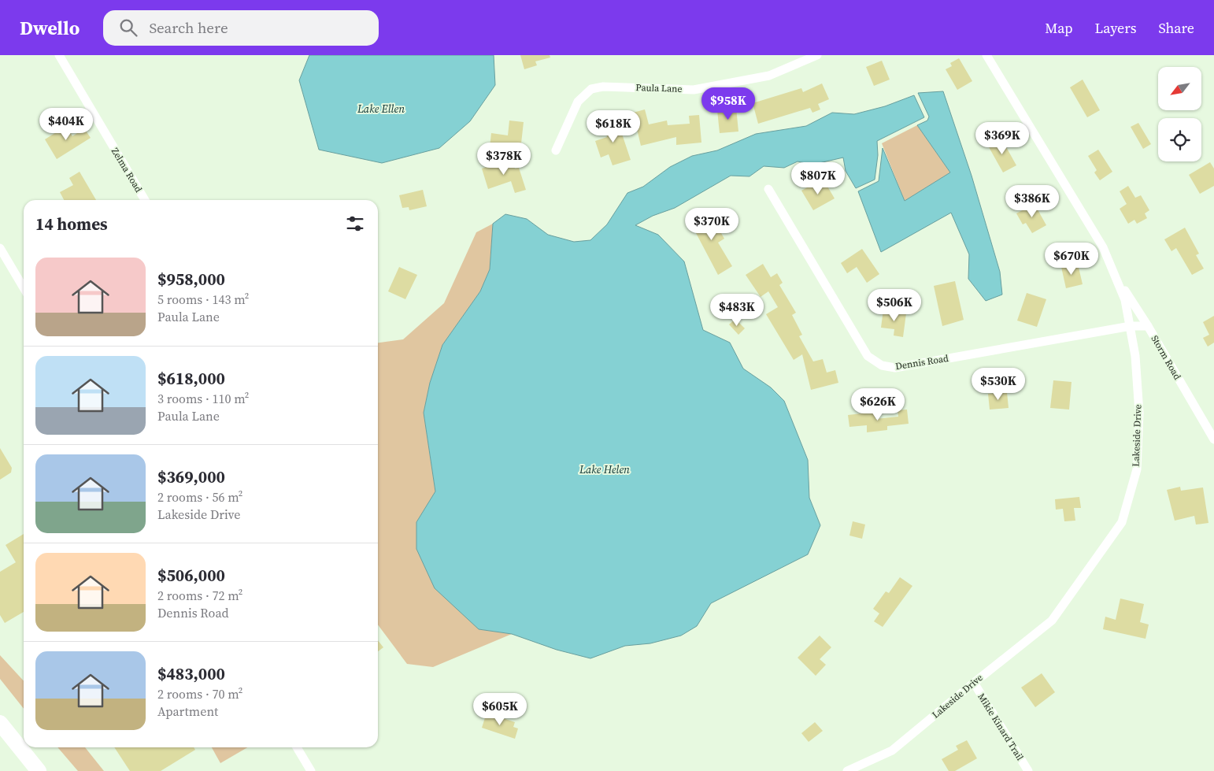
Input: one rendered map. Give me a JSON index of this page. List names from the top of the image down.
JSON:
{
  "streets": {
    "street": [
      "Paula Lane",
      "Zelma Road",
      "Storm Road",
      "Dennis Road",
      "Lakeside Drive",
      "Mikie Kinard Trail"
    ]
  },
  "crossings": [
    ["Storm Road", "Dennis Road"],
    ["Storm Road", "Lakeside Drive"],
    ["Dennis Road", "Lakeside Drive"],
    ["Lakeside Drive", "Mikie Kinard Trail"]
  ],
  "water": ["Lake Ellen", "Lake Helen"],
  "north": "bottom left",
  "page": {
    "header": "Dwello",
    "search": "Search here",
    "nav": ["Map", "Layers", "Share"],
    "price": [
      "$958K",
      "$404K",
      "$618K",
      "$369K",
      "$378K",
      "$807K",
      "$386K",
      "$370K",
      "$670K",
      "$506K",
      "$483K",
      "$530K",
      "$626K",
      "$605K"
    ],
    "heading": "14 homes",
    "list": [
      {
        "name": "$958,000",
        "note": "5 rooms · 143 m² · Paula Lane"
      },
      {
        "name": "$618,000",
        "note": "3 rooms · 110 m² · Paula Lane"
      },
      {
        "name": "$369,000",
        "note": "2 rooms · 56 m² · Lakeside Drive"
      },
      {
        "name": "$506,000",
        "note": "2 rooms · 72 m² · Dennis Road"
      },
      {
        "name": "$483,000",
        "note": "2 rooms · 70 m² · Apartment"
      }
    ]
  }
}
